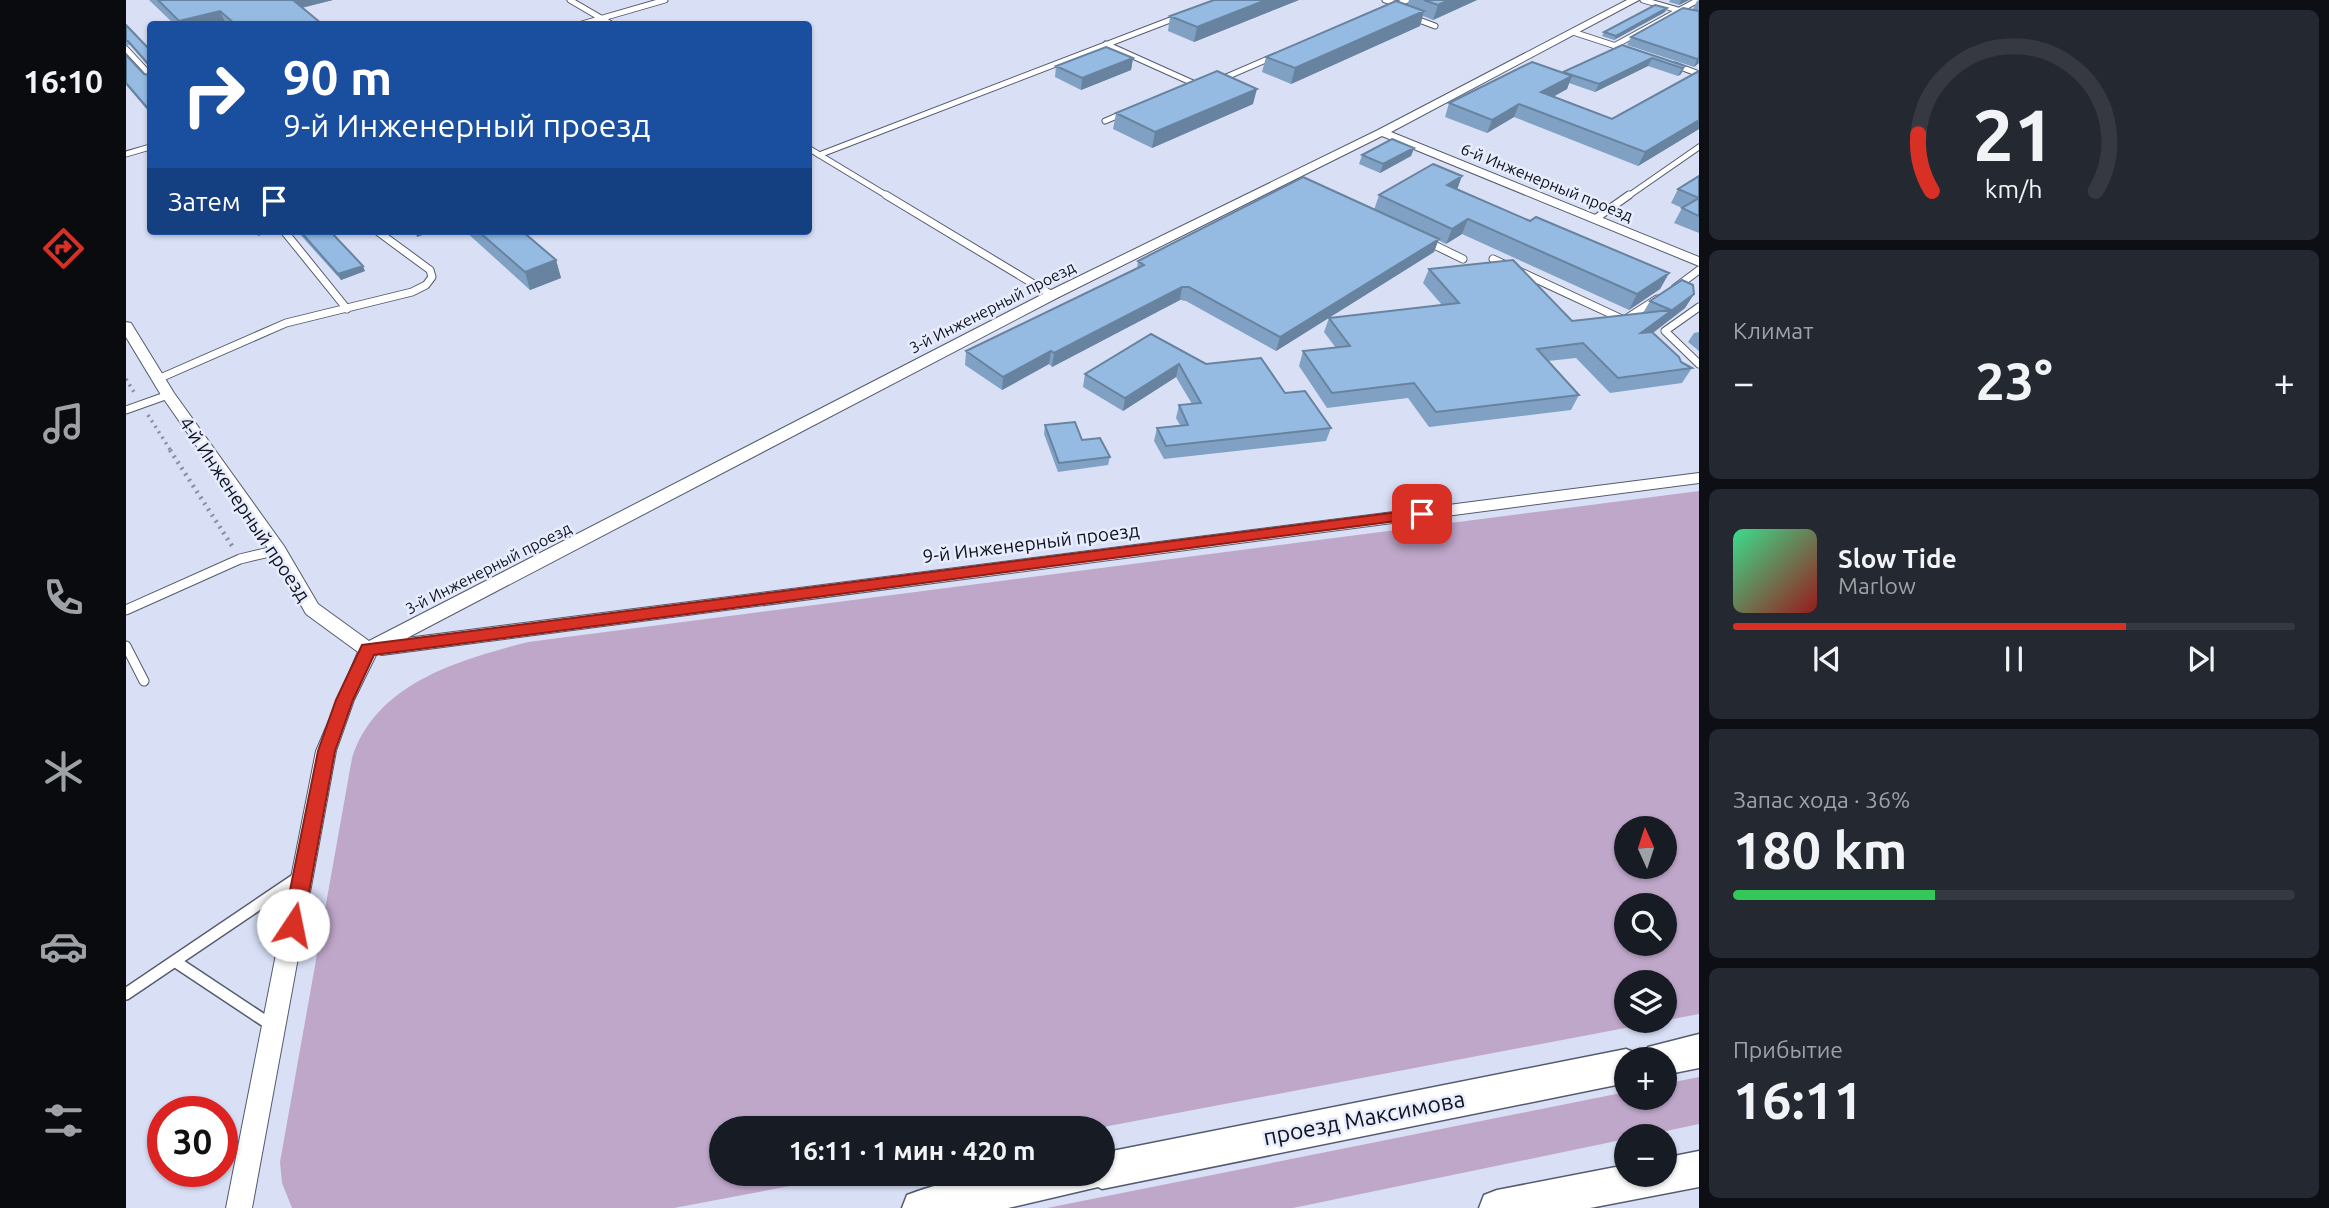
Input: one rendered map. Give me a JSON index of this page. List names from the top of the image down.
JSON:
{
  "streets": {
    "main road": ["проезд Максимова"],
    "street": [
      "6-й Инженерный проезд",
      "3-й Инженерный проезд",
      "4-й Инженерный проезд",
      "9-й Инженерный проезд"
    ]
  },
  "crossings": [
    ["6-й Инженерный проезд", "3-й Инженерный проезд"],
    ["3-й Инженерный проезд", "4-й Инженерный проезд"],
    ["3-й Инженерный проезд", "9-й Инженерный проезд"],
    ["4-й Инженерный проезд", "9-й Инженерный проезд"]
  ],
  "north": "top",
  "page": {
    "tabs": "16:10",
    "turn": ["90 m", "9-й Инженерный проезд"],
    "then": "Затем",
    "tile": [
      "Климат",
      ["Запас хода · 36%", "180 km"],
      ["Прибытие", "16:11"]
    ],
    "heat": ["−", "23°", "+"],
    "song": ["Slow Tide", "Marlow"],
    "map_buttons": ["+", "−"],
    "limit": "30",
    "trip": "16:11 · 1 мин · 420 m",
    "gauge": ["21", "km/h"]
  }
}
